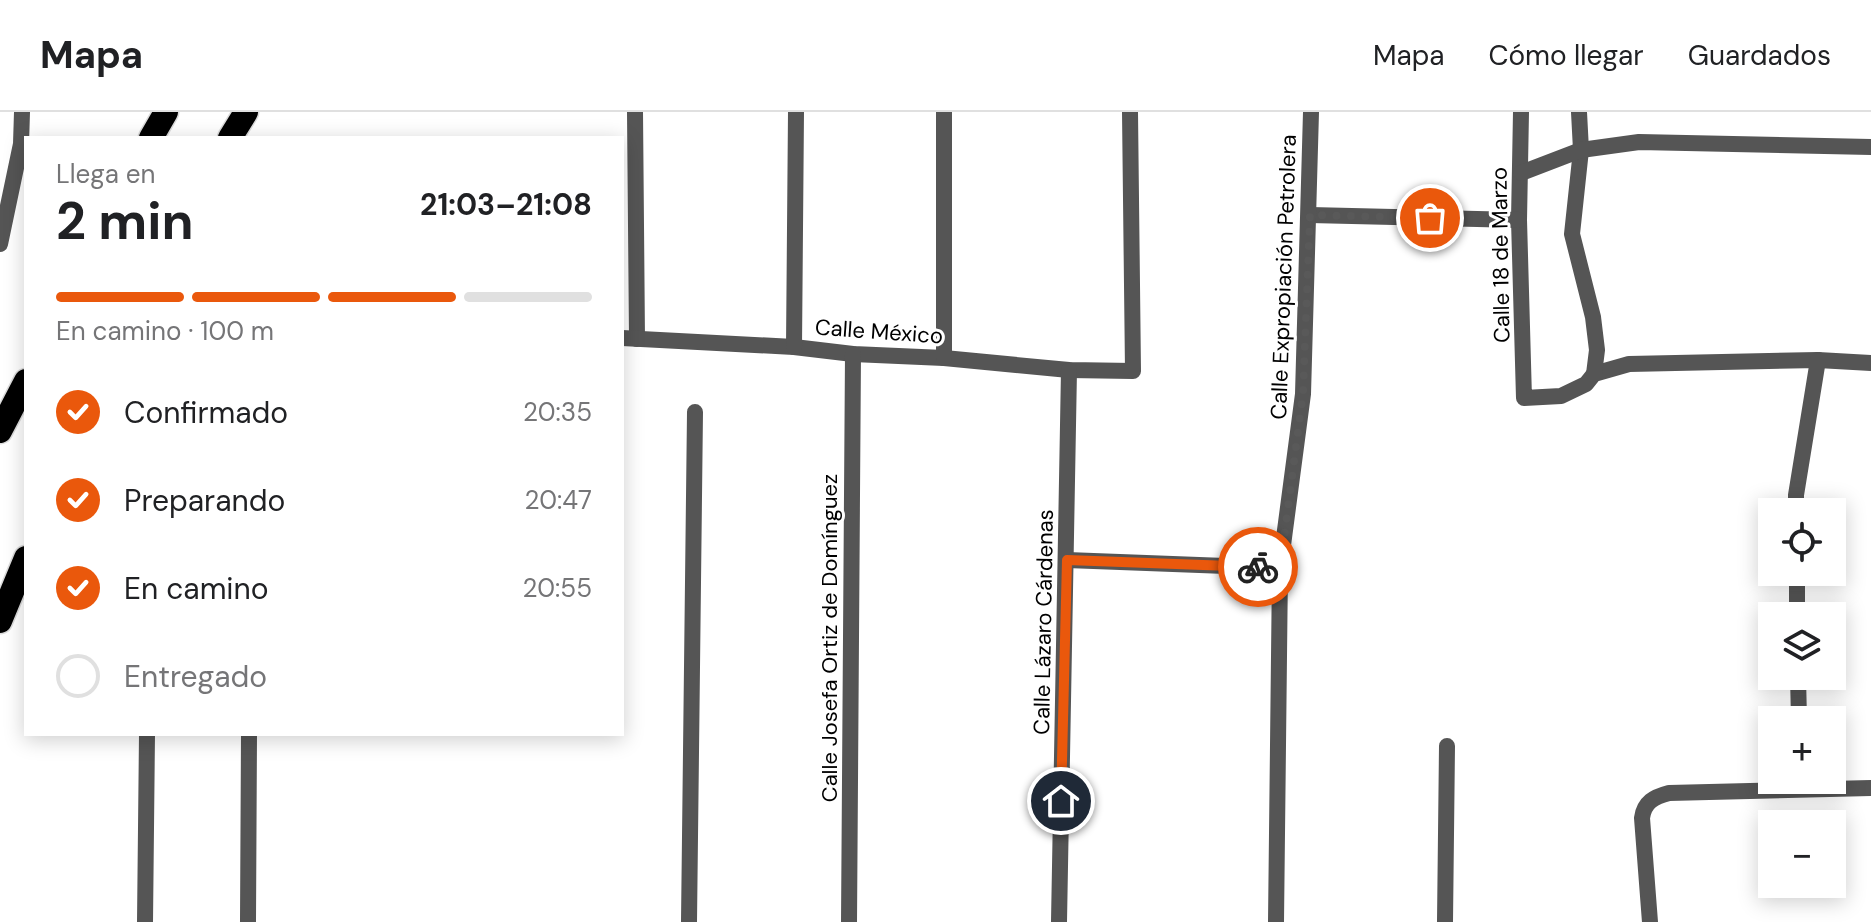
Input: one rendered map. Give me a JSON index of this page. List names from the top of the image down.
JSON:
{
  "streets": {
    "street": [
      "Calle 18 de Marzo",
      "Calle Expropiación Petrolera",
      "Calle México",
      "Calle Lázaro Cárdenas",
      "Calle Josefa Ortiz de Domínguez"
    ]
  },
  "crossings": [
    ["Calle México", "Calle Lázaro Cárdenas"],
    ["Calle México", "Calle Josefa Ortiz de Domínguez"]
  ],
  "page": {
    "header": "Mapa",
    "nav": ["Mapa", "Cómo llegar", "Guardados"],
    "heading": ["2 min", "Llega en", "21:03–21:08"],
    "bar": "En camino · 100 m",
    "list": [
      ["Confirmado", "20:35"],
      ["Preparando", "20:47"],
      ["En camino", "20:55"],
      "Entregado"
    ],
    "map_buttons": ["+", "−"]
  }
}
